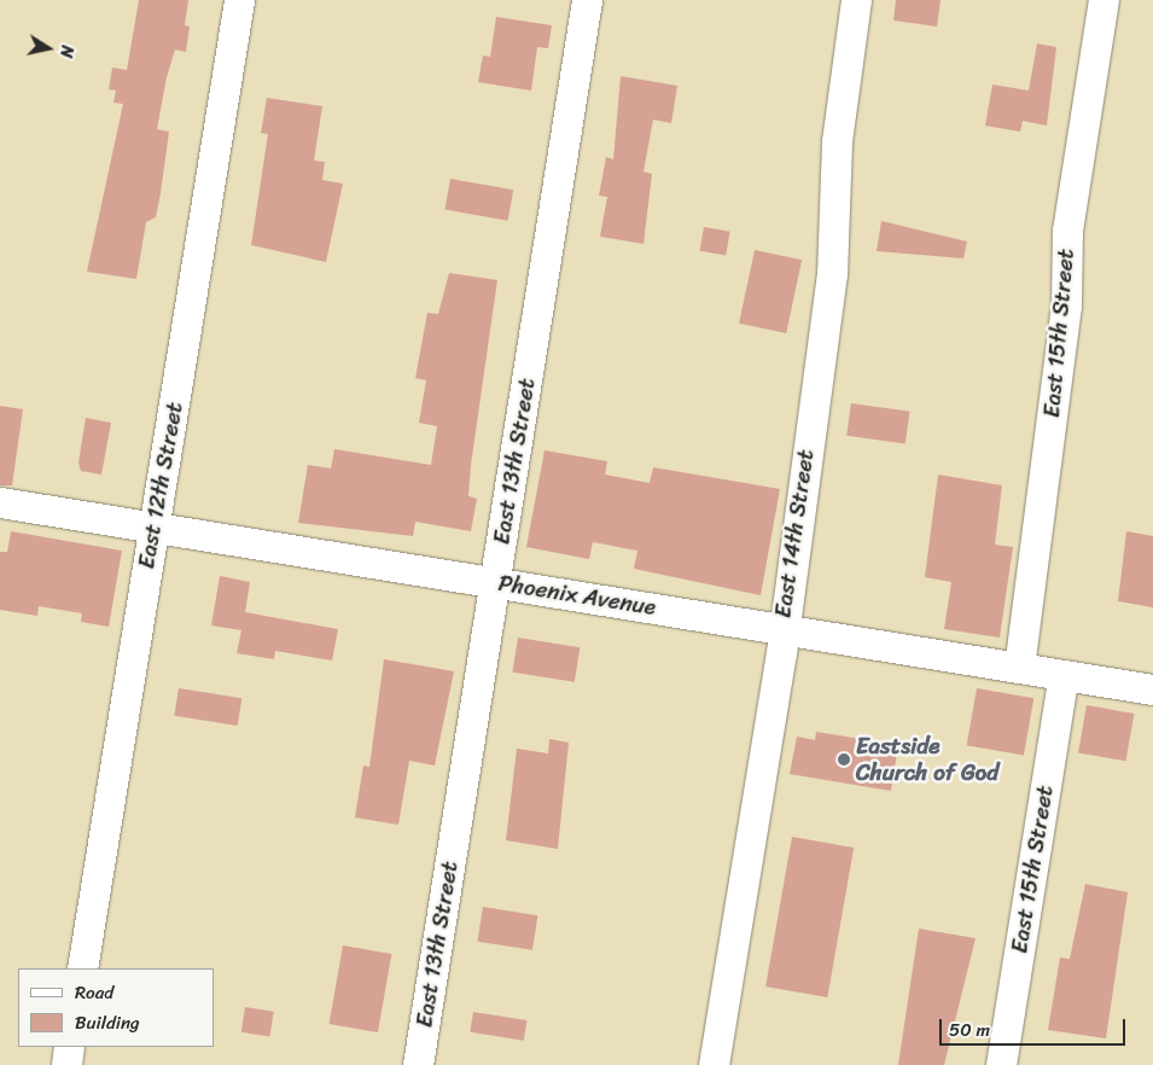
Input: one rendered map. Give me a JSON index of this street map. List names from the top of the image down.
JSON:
{
  "streets": {
    "street": [
      "East 15th Street",
      "East 13th Street",
      "East 12th Street",
      "East 14th Street",
      "Phoenix Avenue"
    ]
  },
  "crossings": [
    ["East 15th Street", "Phoenix Avenue"],
    ["East 13th Street", "Phoenix Avenue"],
    ["East 12th Street", "Phoenix Avenue"],
    ["East 14th Street", "Phoenix Avenue"]
  ],
  "places": ["Eastside Church of God"],
  "legend": ["Road", "Building"],
  "scale_bar": "50 m",
  "north": "right"
}
